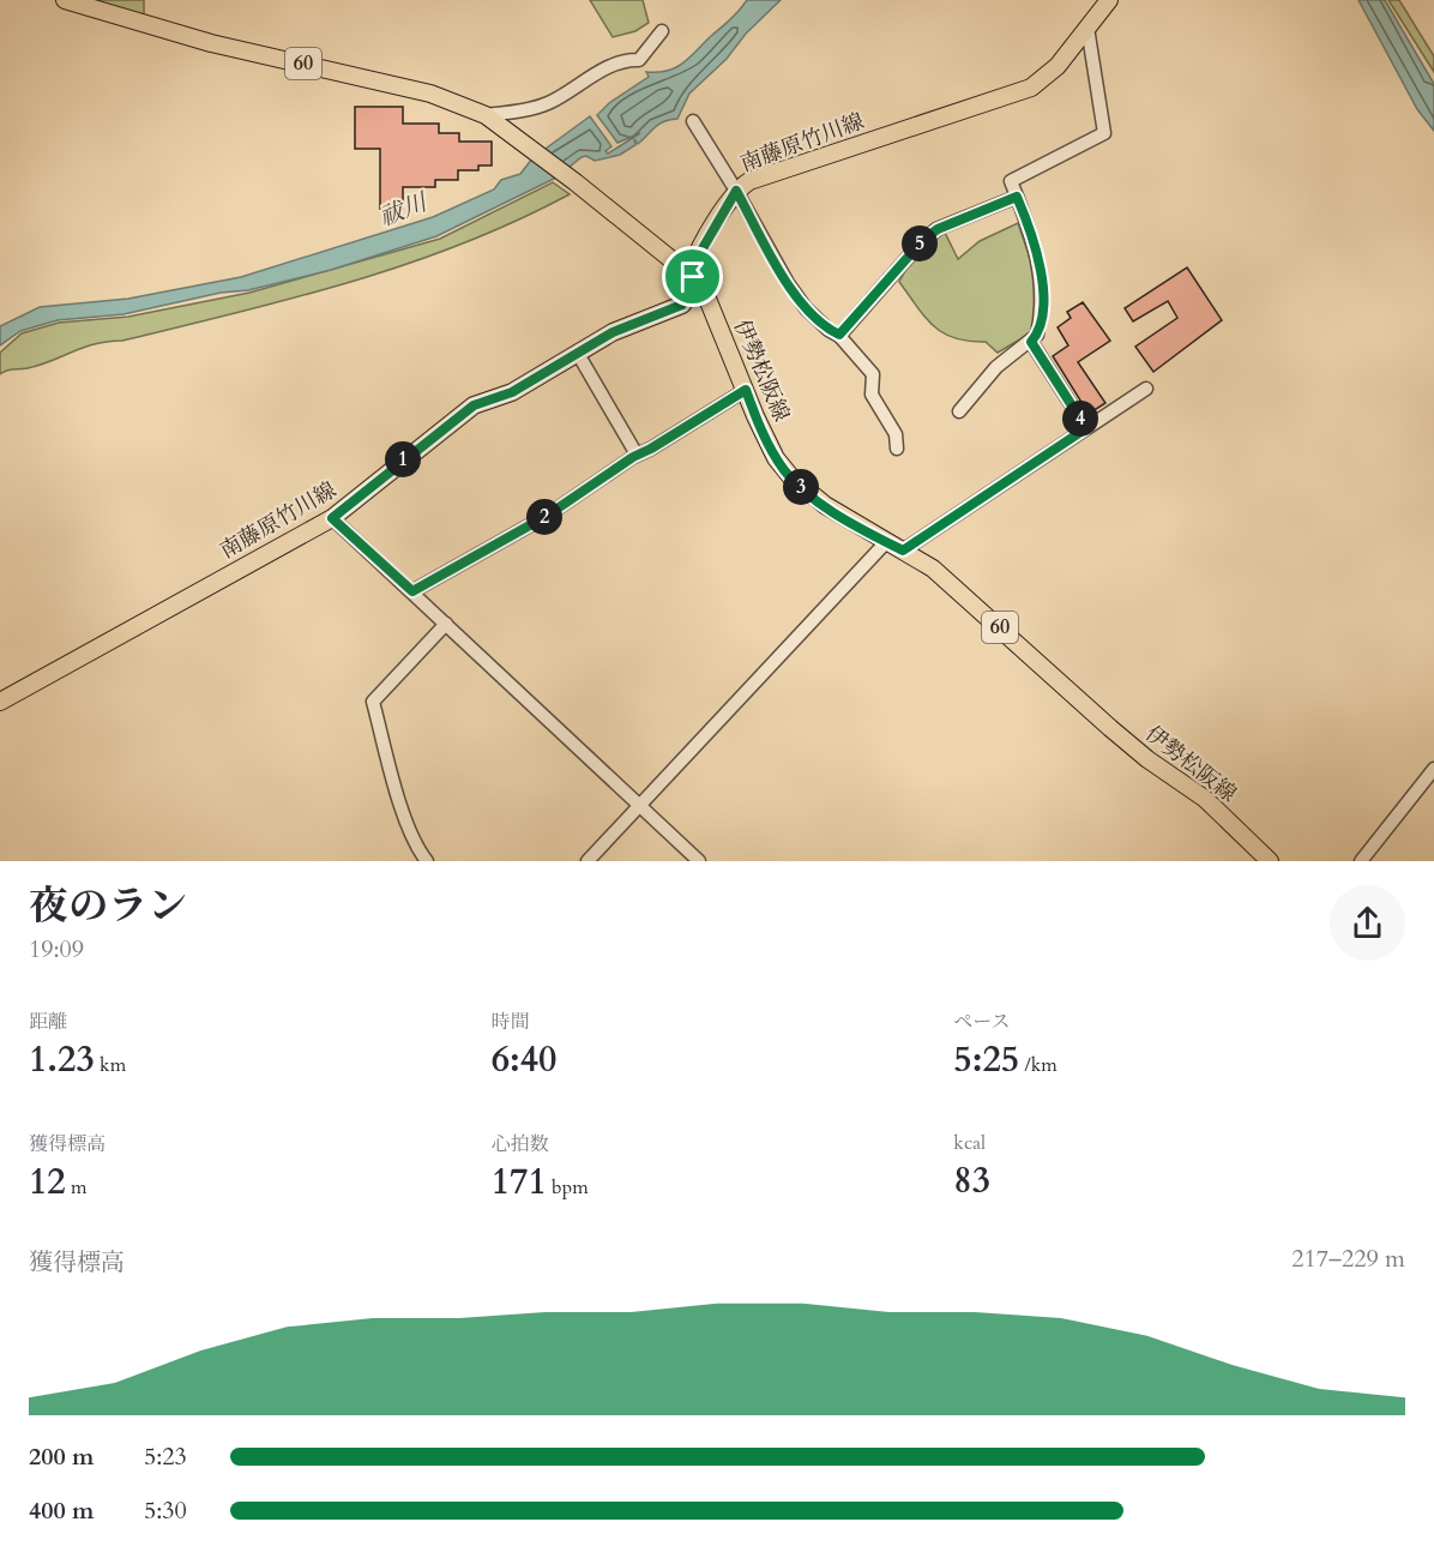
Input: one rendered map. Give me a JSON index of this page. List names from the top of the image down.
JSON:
{
  "streets": {
    "main road": ["60", "南藤原竹川線", "伊勢松阪線"]
  },
  "crossings": [
    ["南藤原竹川線", "伊勢松阪線"]
  ],
  "water": ["祓川"],
  "page": {
    "pins": [
      "5",
      "4",
      "1",
      "3",
      "2"
    ],
    "heading": ["夜のラン", "19:09"],
    "stats": [
      ["距離", "1.23 km"],
      ["時間", "6:40"],
      ["ペース", "5:25 /km"],
      ["獲得標高", "12 m"],
      ["心拍数", "171 bpm"],
      ["kcal", "83"]
    ],
    "chart": ["獲得標高", "217–229 m"],
    "list": [
      {
        "name": "200 m",
        "note": "5:23"
      },
      {
        "name": "400 m",
        "note": "5:30"
      }
    ]
  }
}
